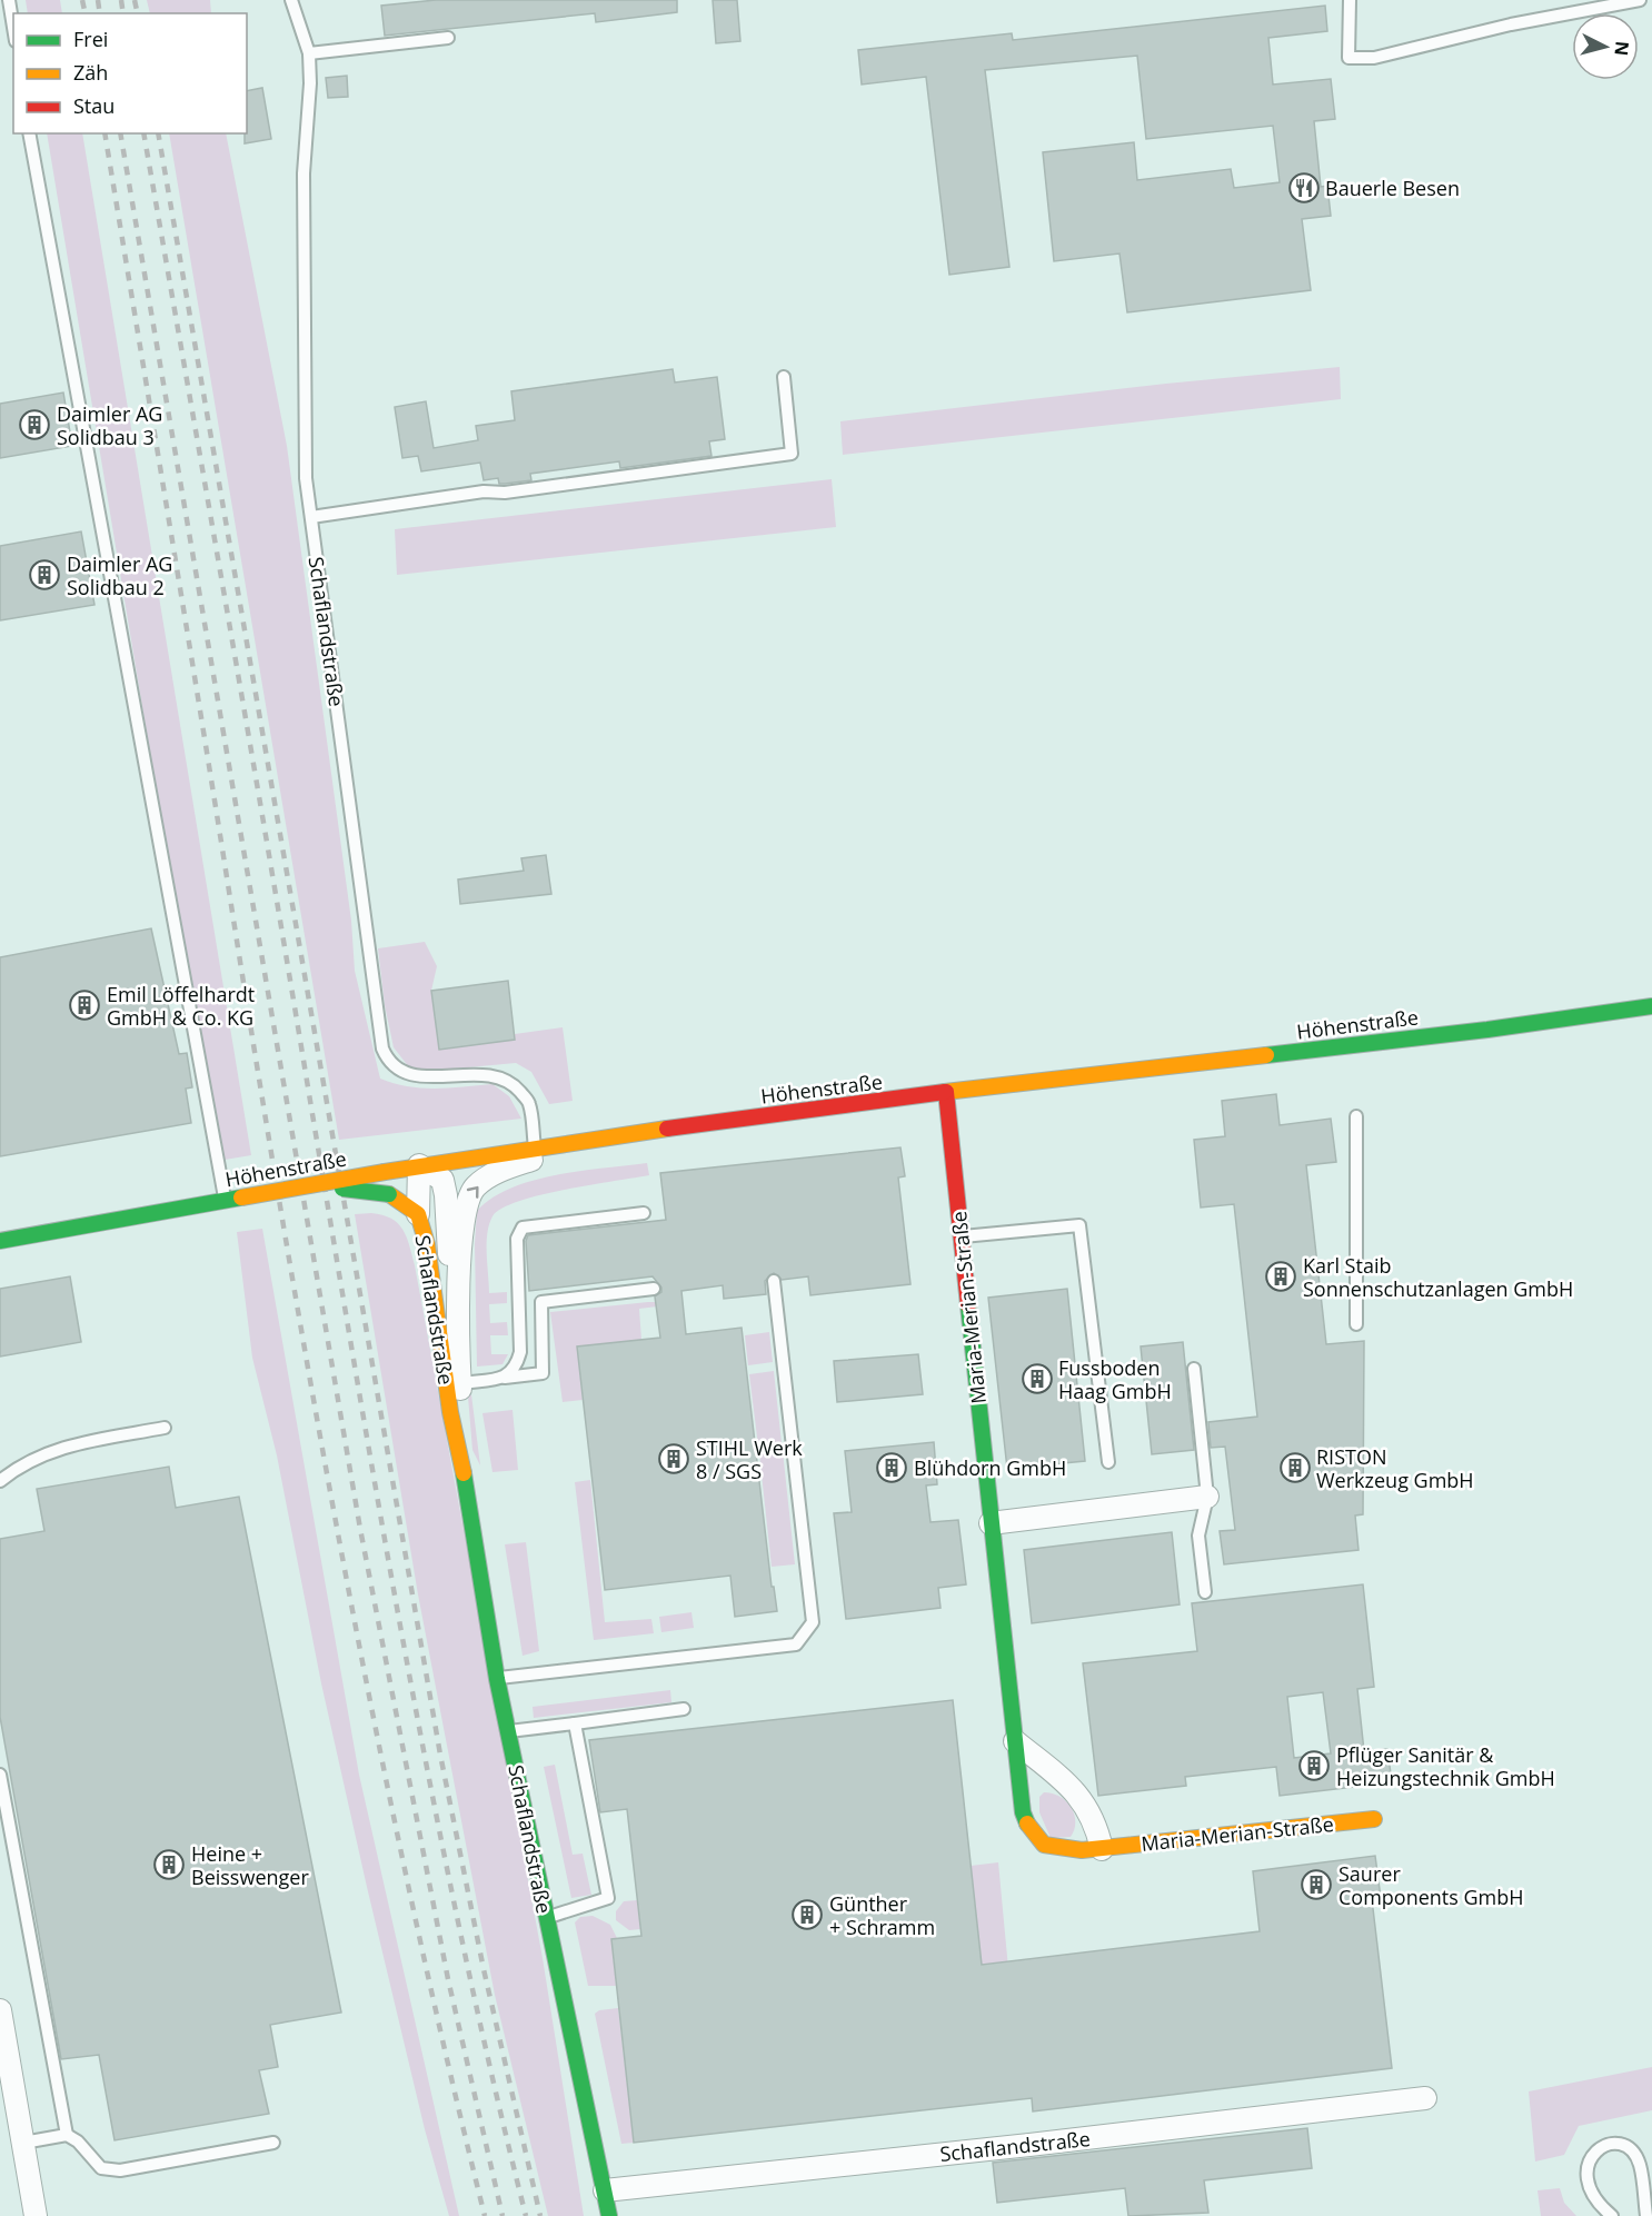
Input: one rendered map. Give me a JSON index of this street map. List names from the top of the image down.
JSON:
{
  "streets": {
    "street": ["Schaflandstraße", "Höhenstraße", "Maria-Merian-Straße"]
  },
  "crossings": [
    ["Schaflandstraße", "Höhenstraße"],
    ["Höhenstraße", "Maria-Merian-Straße"]
  ],
  "places": {
    "restaurant": ["Bauerle Besen"],
    "building": [
      "Daimler AG Solidbau 3",
      "Daimler AG Solidbau 2",
      "Emil Löffelhardt GmbH & Co. KG",
      "Karl Staib Sonnenschutzanlagen GmbH",
      "Fussboden Haag GmbH",
      "STIHL Werk 8 / SGS",
      "Blühdorn GmbH",
      "RISTON Werkzeug GmbH",
      "Pflüger Sanitär & Heizungstechnik GmbH",
      "Heine + Beisswenger",
      "Saurer Components GmbH",
      "Günther + Schramm"
    ]
  },
  "legend": ["Frei", "Zäh", "Stau"],
  "north": "right"
}
